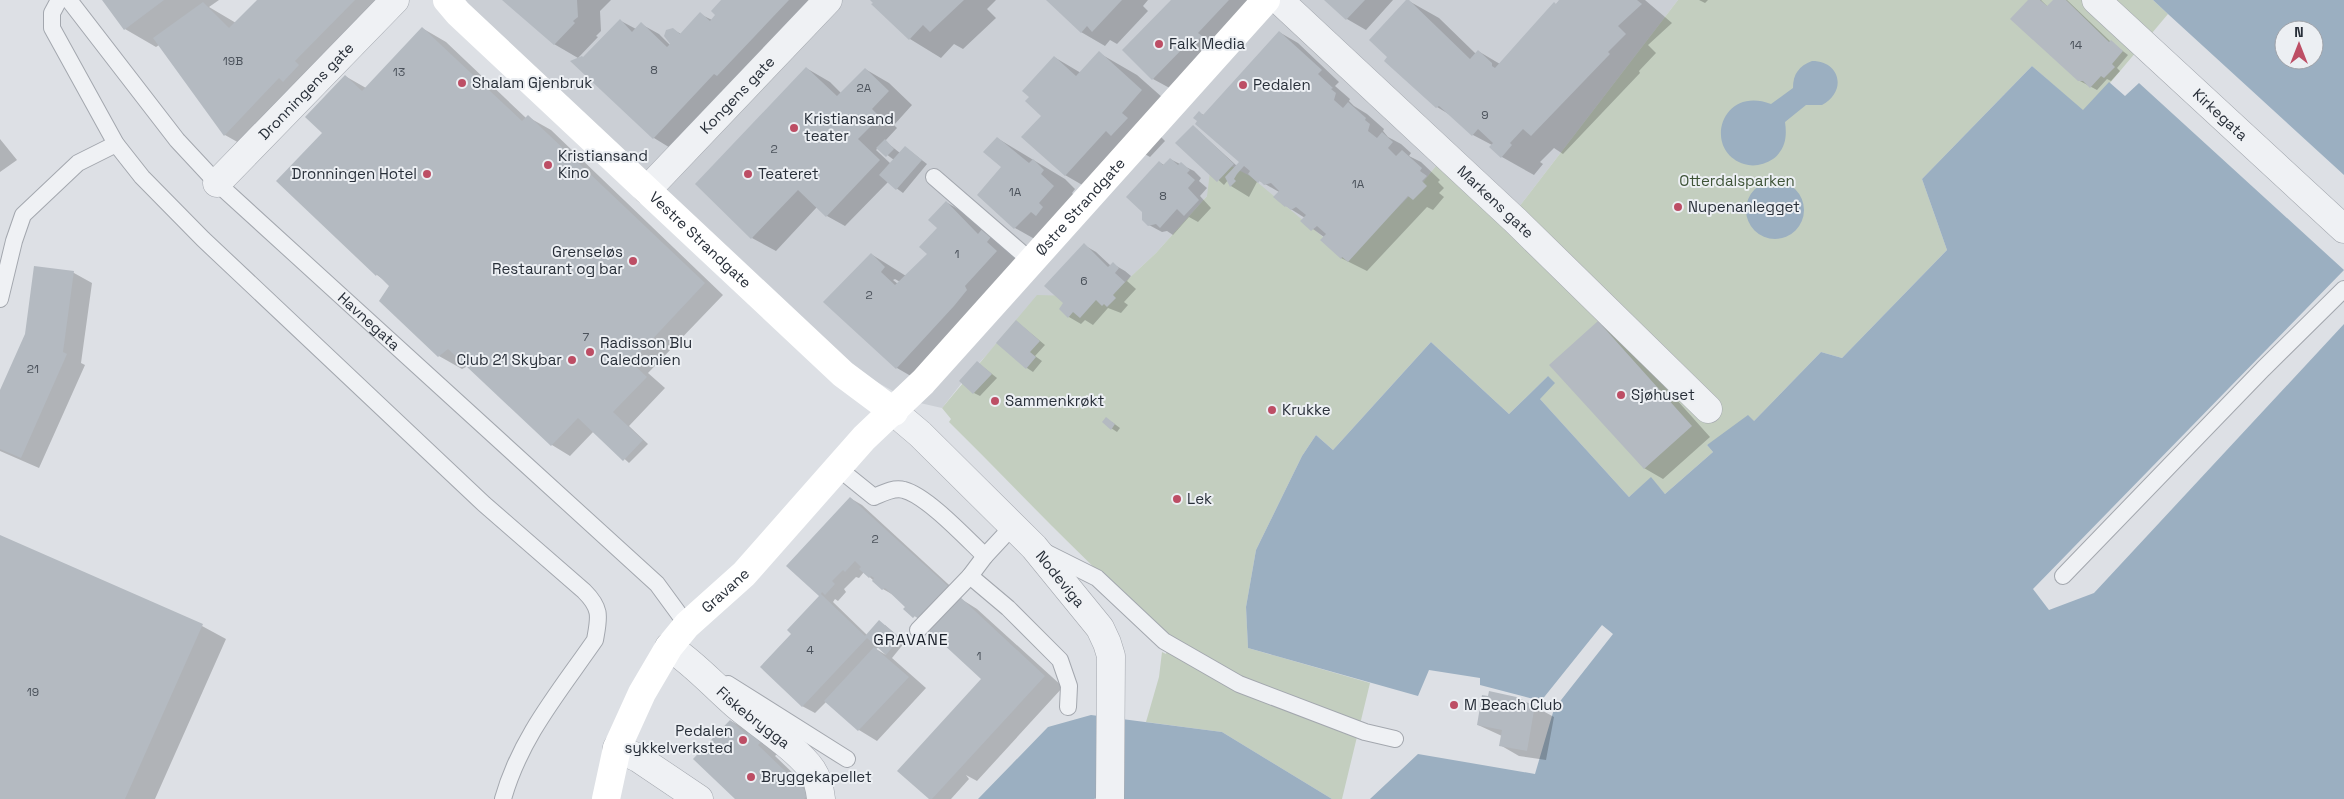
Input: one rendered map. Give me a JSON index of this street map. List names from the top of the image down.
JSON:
{
  "streets": {
    "street": [
      "Dronningens gate",
      "Kongens gate",
      "Kirkegata",
      "Markens gate",
      "Østre Strandgate",
      "Vestre Strandgate",
      "Nodeviga",
      "Gravane",
      "Fiskebrygga"
    ],
    "lane": ["Havnegata"]
  },
  "crossings": [
    ["Dronningens gate", "Havnegata"],
    ["Kongens gate", "Vestre Strandgate"],
    ["Østre Strandgate", "Vestre Strandgate"],
    ["Østre Strandgate", "Nodeviga"],
    ["Østre Strandgate", "Gravane"],
    ["Vestre Strandgate", "Nodeviga"],
    ["Vestre Strandgate", "Gravane"],
    ["Havnegata", "Gravane"],
    ["Nodeviga", "Gravane"],
    ["Gravane", "Fiskebrygga"]
  ],
  "districts": ["GRAVANE"],
  "parks": ["Otterdalsparken"],
  "places": [
    "Falk Media",
    "Shalam Gjenbruk",
    "Pedalen",
    "Kristiansand teater",
    "Kristiansand Kino",
    "Dronningen Hotel",
    "Teateret",
    "Nupenanlegget",
    "Grenseløs Restaurant og bar",
    "Radisson Blu Caledonien",
    "Club 21 Skybar",
    "Sjøhuset",
    "Sammenkrøkt",
    "Krukke",
    "Lek",
    "M Beach Club",
    "Pedalen sykkelverksted",
    "Bryggekapellet"
  ],
  "house_numbers": [
    "14",
    "19B",
    "8",
    "13",
    "2A",
    "9",
    "2",
    "1A",
    "1A",
    "8",
    "1",
    "6",
    "2",
    "7",
    "21",
    "2",
    "4",
    "1",
    "19"
  ],
  "north": "top"
}
